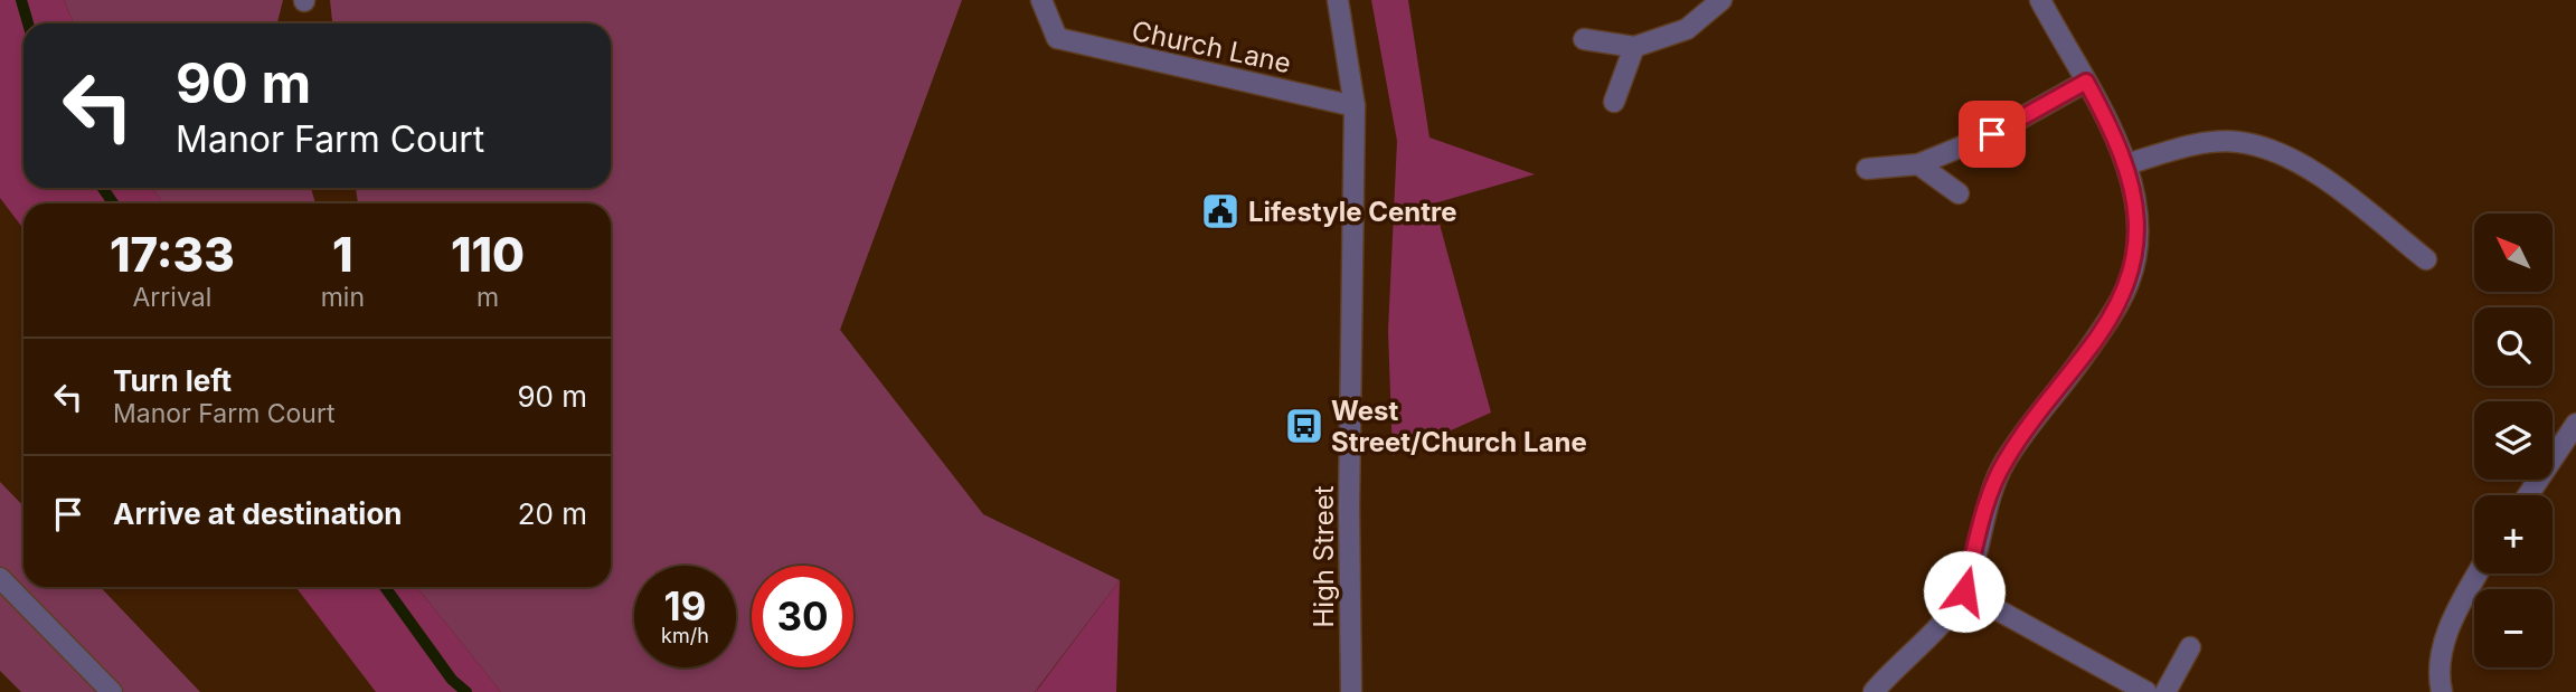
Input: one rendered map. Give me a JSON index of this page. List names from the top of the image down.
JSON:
{
  "streets": {
    "street": ["Church Lane", "High Street"]
  },
  "crossings": [
    ["Church Lane", "High Street"]
  ],
  "places": {
    "public building": ["Lifestyle Centre"],
    "bus stop": ["West Street/Church Lane"]
  },
  "north": "top left",
  "page": {
    "turn": ["90 m", "Manor Farm Court"],
    "eta": [
      "17:33",
      "Arrival",
      "1",
      "min",
      "110",
      "m"
    ],
    "map_buttons": ["+", "−"],
    "list": [
      {
        "name": "Turn left",
        "note": "Manor Farm Court",
        "value": "90 m"
      },
      {
        "name": "Arrive at destination",
        "value": "20 m"
      }
    ],
    "speed": "19 km/h",
    "limit": "30"
  }
}
